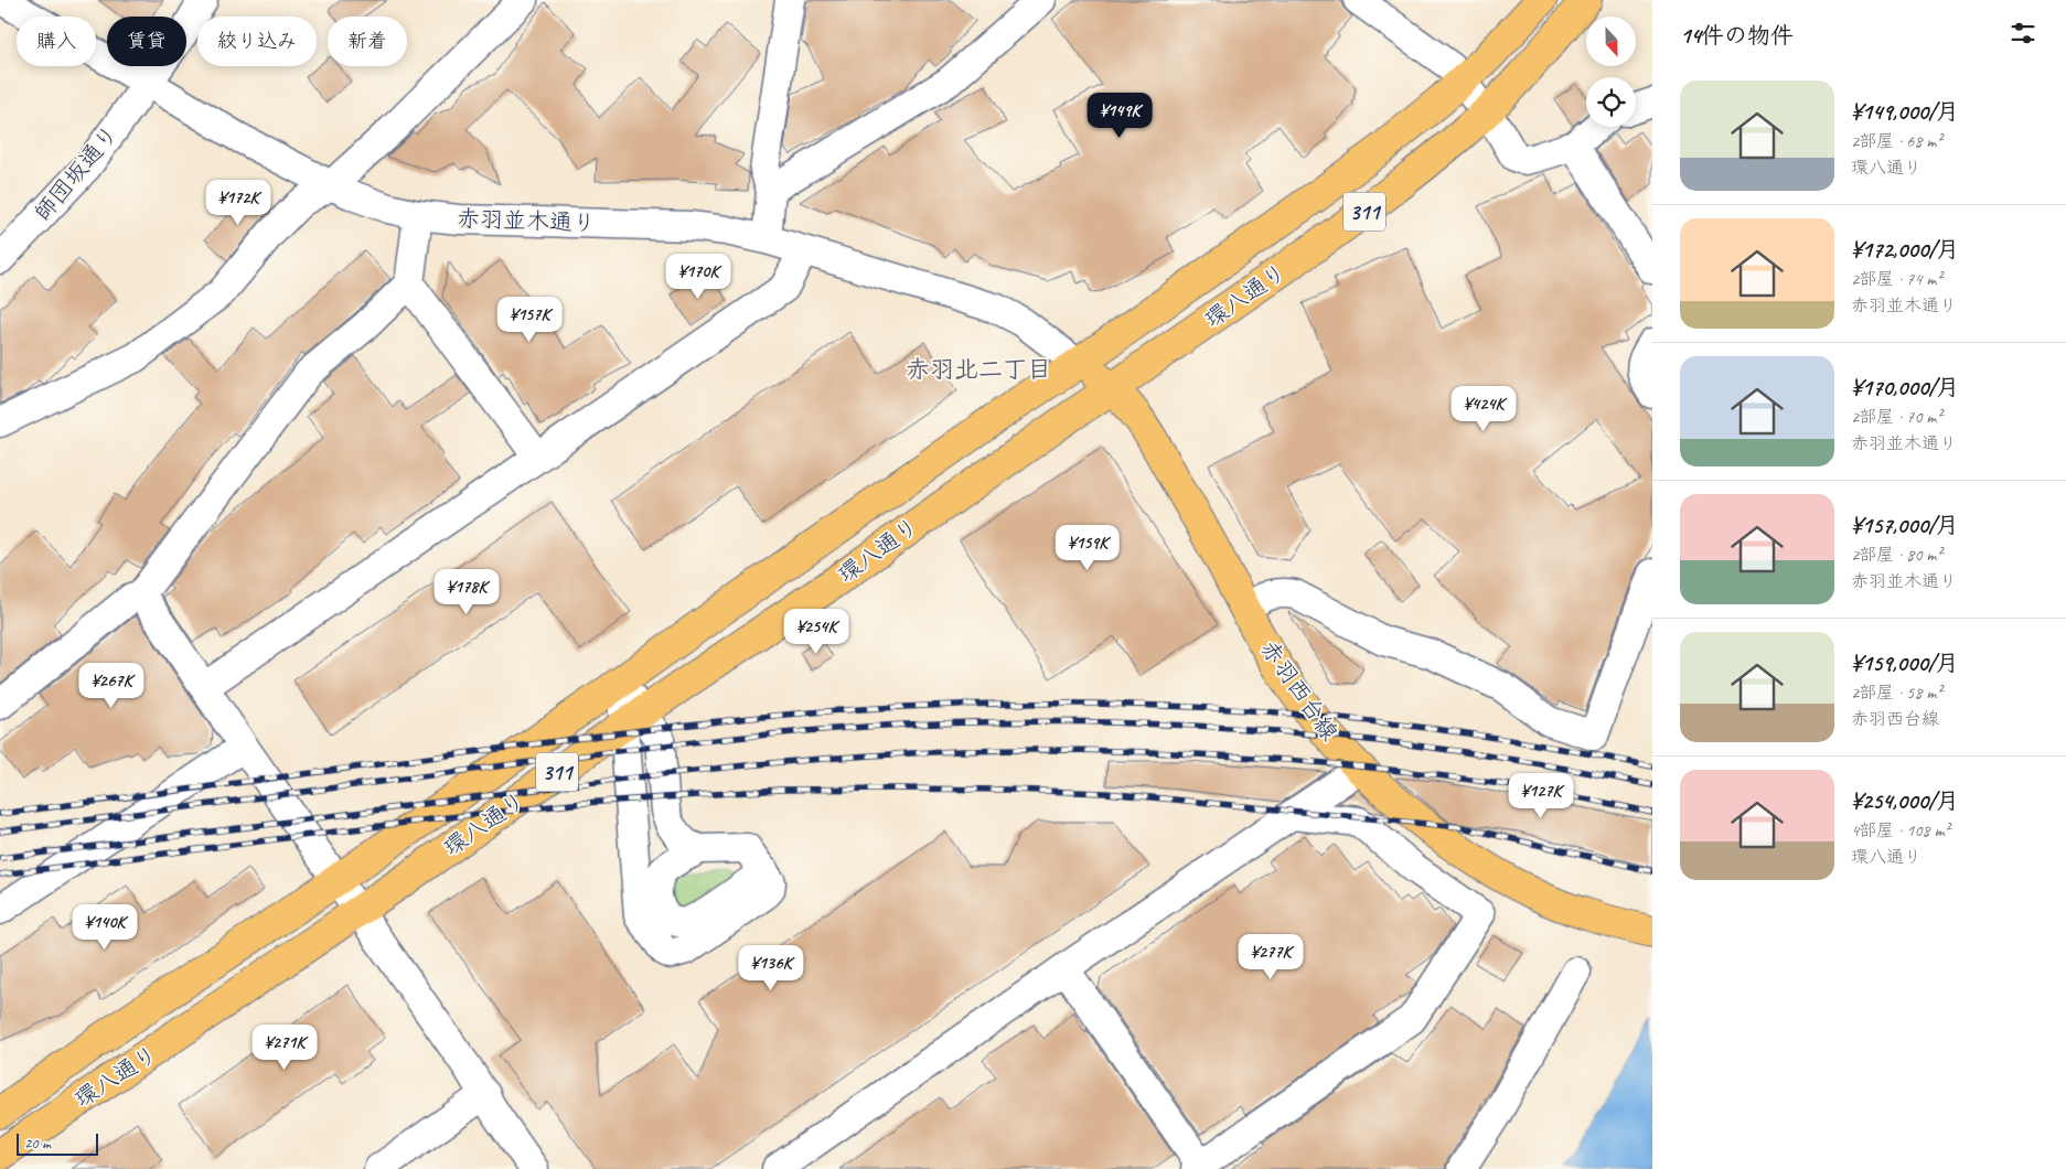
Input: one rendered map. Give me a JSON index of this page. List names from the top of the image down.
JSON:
{
  "streets": {
    "main road": ["311", "環八通り", "赤羽西台線"],
    "street": ["師団坂通り", "赤羽並木通り"]
  },
  "crossings": [
    ["師団坂通り", "赤羽並木通り"],
    ["赤羽並木通り", "環八通り"],
    ["赤羽並木通り", "赤羽西台線"],
    ["環八通り", "赤羽西台線"]
  ],
  "districts": ["赤羽北二丁目"],
  "scale_bar": "20 m",
  "north": "bottom",
  "page": {
    "heading": "14件の物件",
    "chip": [
      "購入",
      "賃貸",
      "絞り込み",
      "新着"
    ],
    "list": [
      {
        "name": "¥149,000/月",
        "note": "2部屋 · 68 m² · 環八通り"
      },
      {
        "name": "¥172,000/月",
        "note": "2部屋 · 74 m² · 赤羽並木通り"
      },
      {
        "name": "¥170,000/月",
        "note": "2部屋 · 70 m² · 赤羽並木通り"
      },
      {
        "name": "¥157,000/月",
        "note": "2部屋 · 80 m² · 赤羽並木通り"
      },
      {
        "name": "¥159,000/月",
        "note": "2部屋 · 58 m² · 赤羽西台線"
      },
      {
        "name": "¥254,000/月",
        "note": "4部屋 · 108 m² · 環八通り"
      }
    ],
    "price": [
      "¥149K",
      "¥172K",
      "¥170K",
      "¥157K",
      "¥424K",
      "¥159K",
      "¥178K",
      "¥254K",
      "¥267K",
      "¥127K",
      "¥140K",
      "¥277K",
      "¥136K",
      "¥271K"
    ],
    "scale": "20 m"
  }
}
